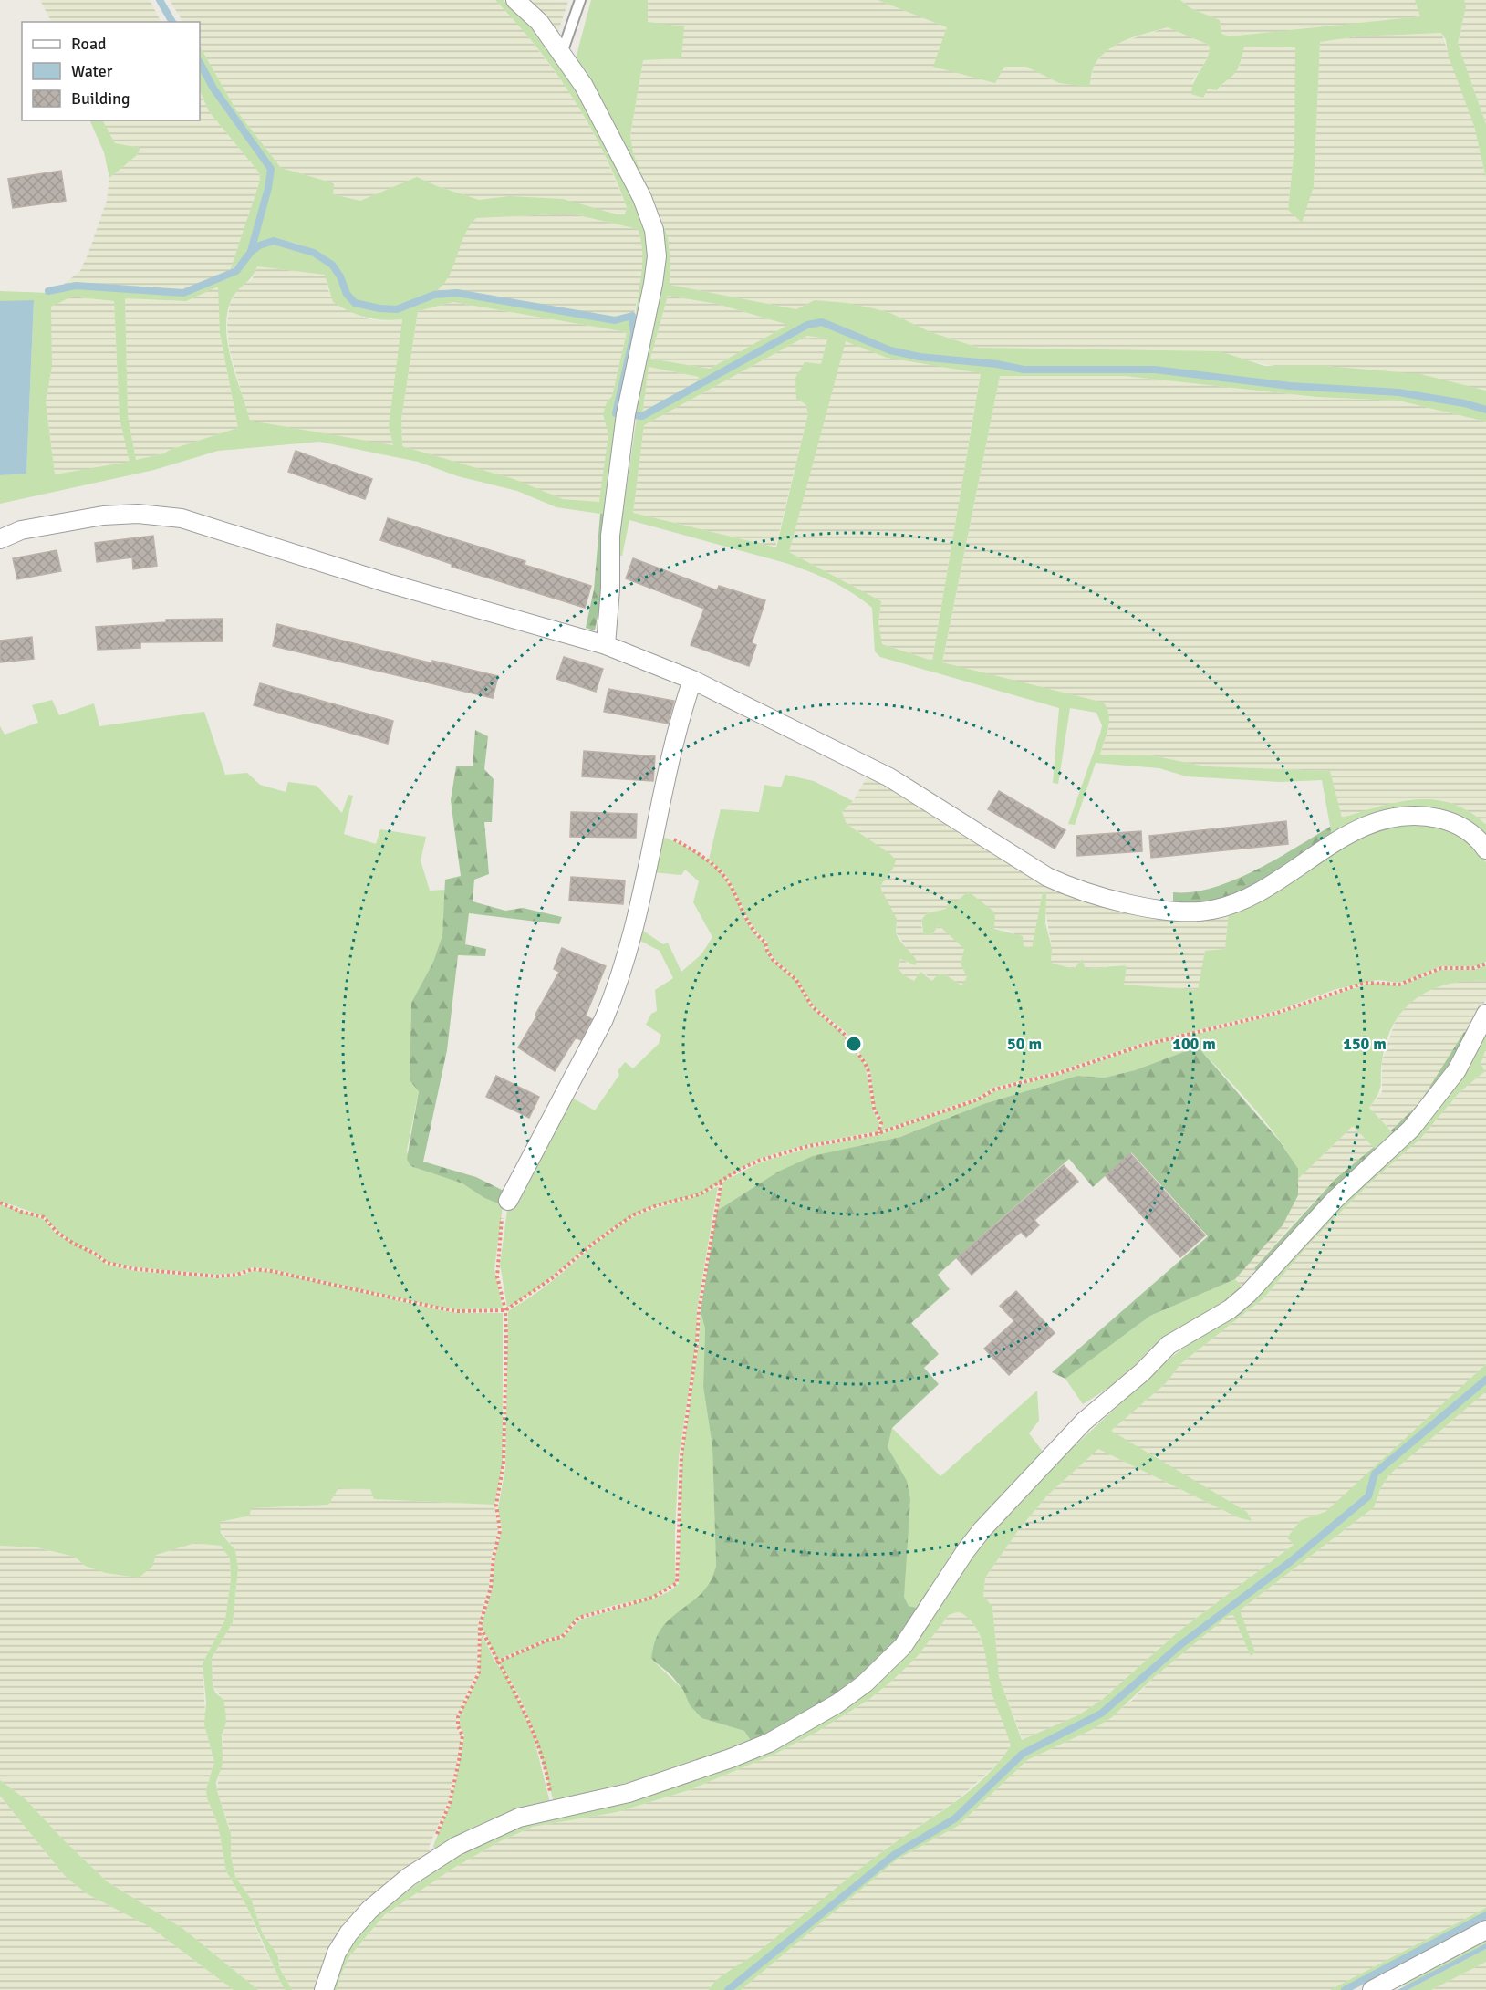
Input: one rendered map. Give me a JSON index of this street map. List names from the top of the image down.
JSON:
{
  "legend": ["Road", "Water", "Building"],
  "rings": ["50 m", "100 m", "150 m"]
}
